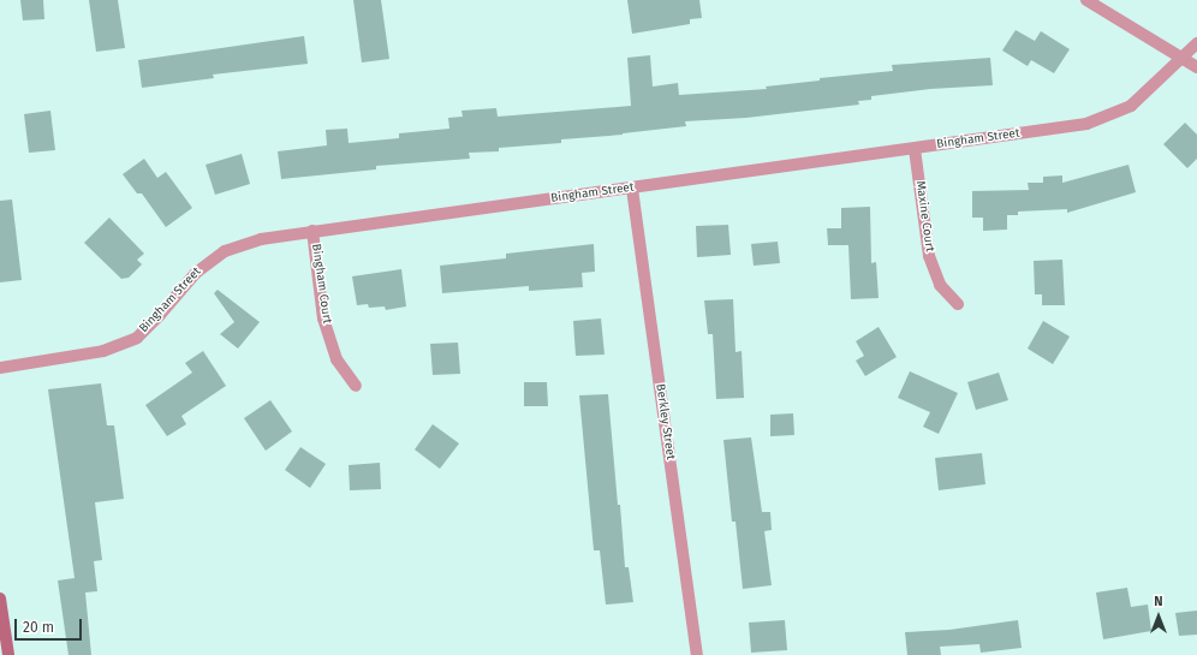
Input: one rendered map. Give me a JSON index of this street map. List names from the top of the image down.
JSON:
{
  "streets": {
    "street": [
      "Bingham Street",
      "Maxine Court",
      "Bingham Court",
      "Berkley Street"
    ]
  },
  "crossings": [
    ["Bingham Street", "Maxine Court"],
    ["Bingham Street", "Bingham Court"],
    ["Bingham Street", "Berkley Street"]
  ],
  "scale_bar": "20 m",
  "north": "top"
}
